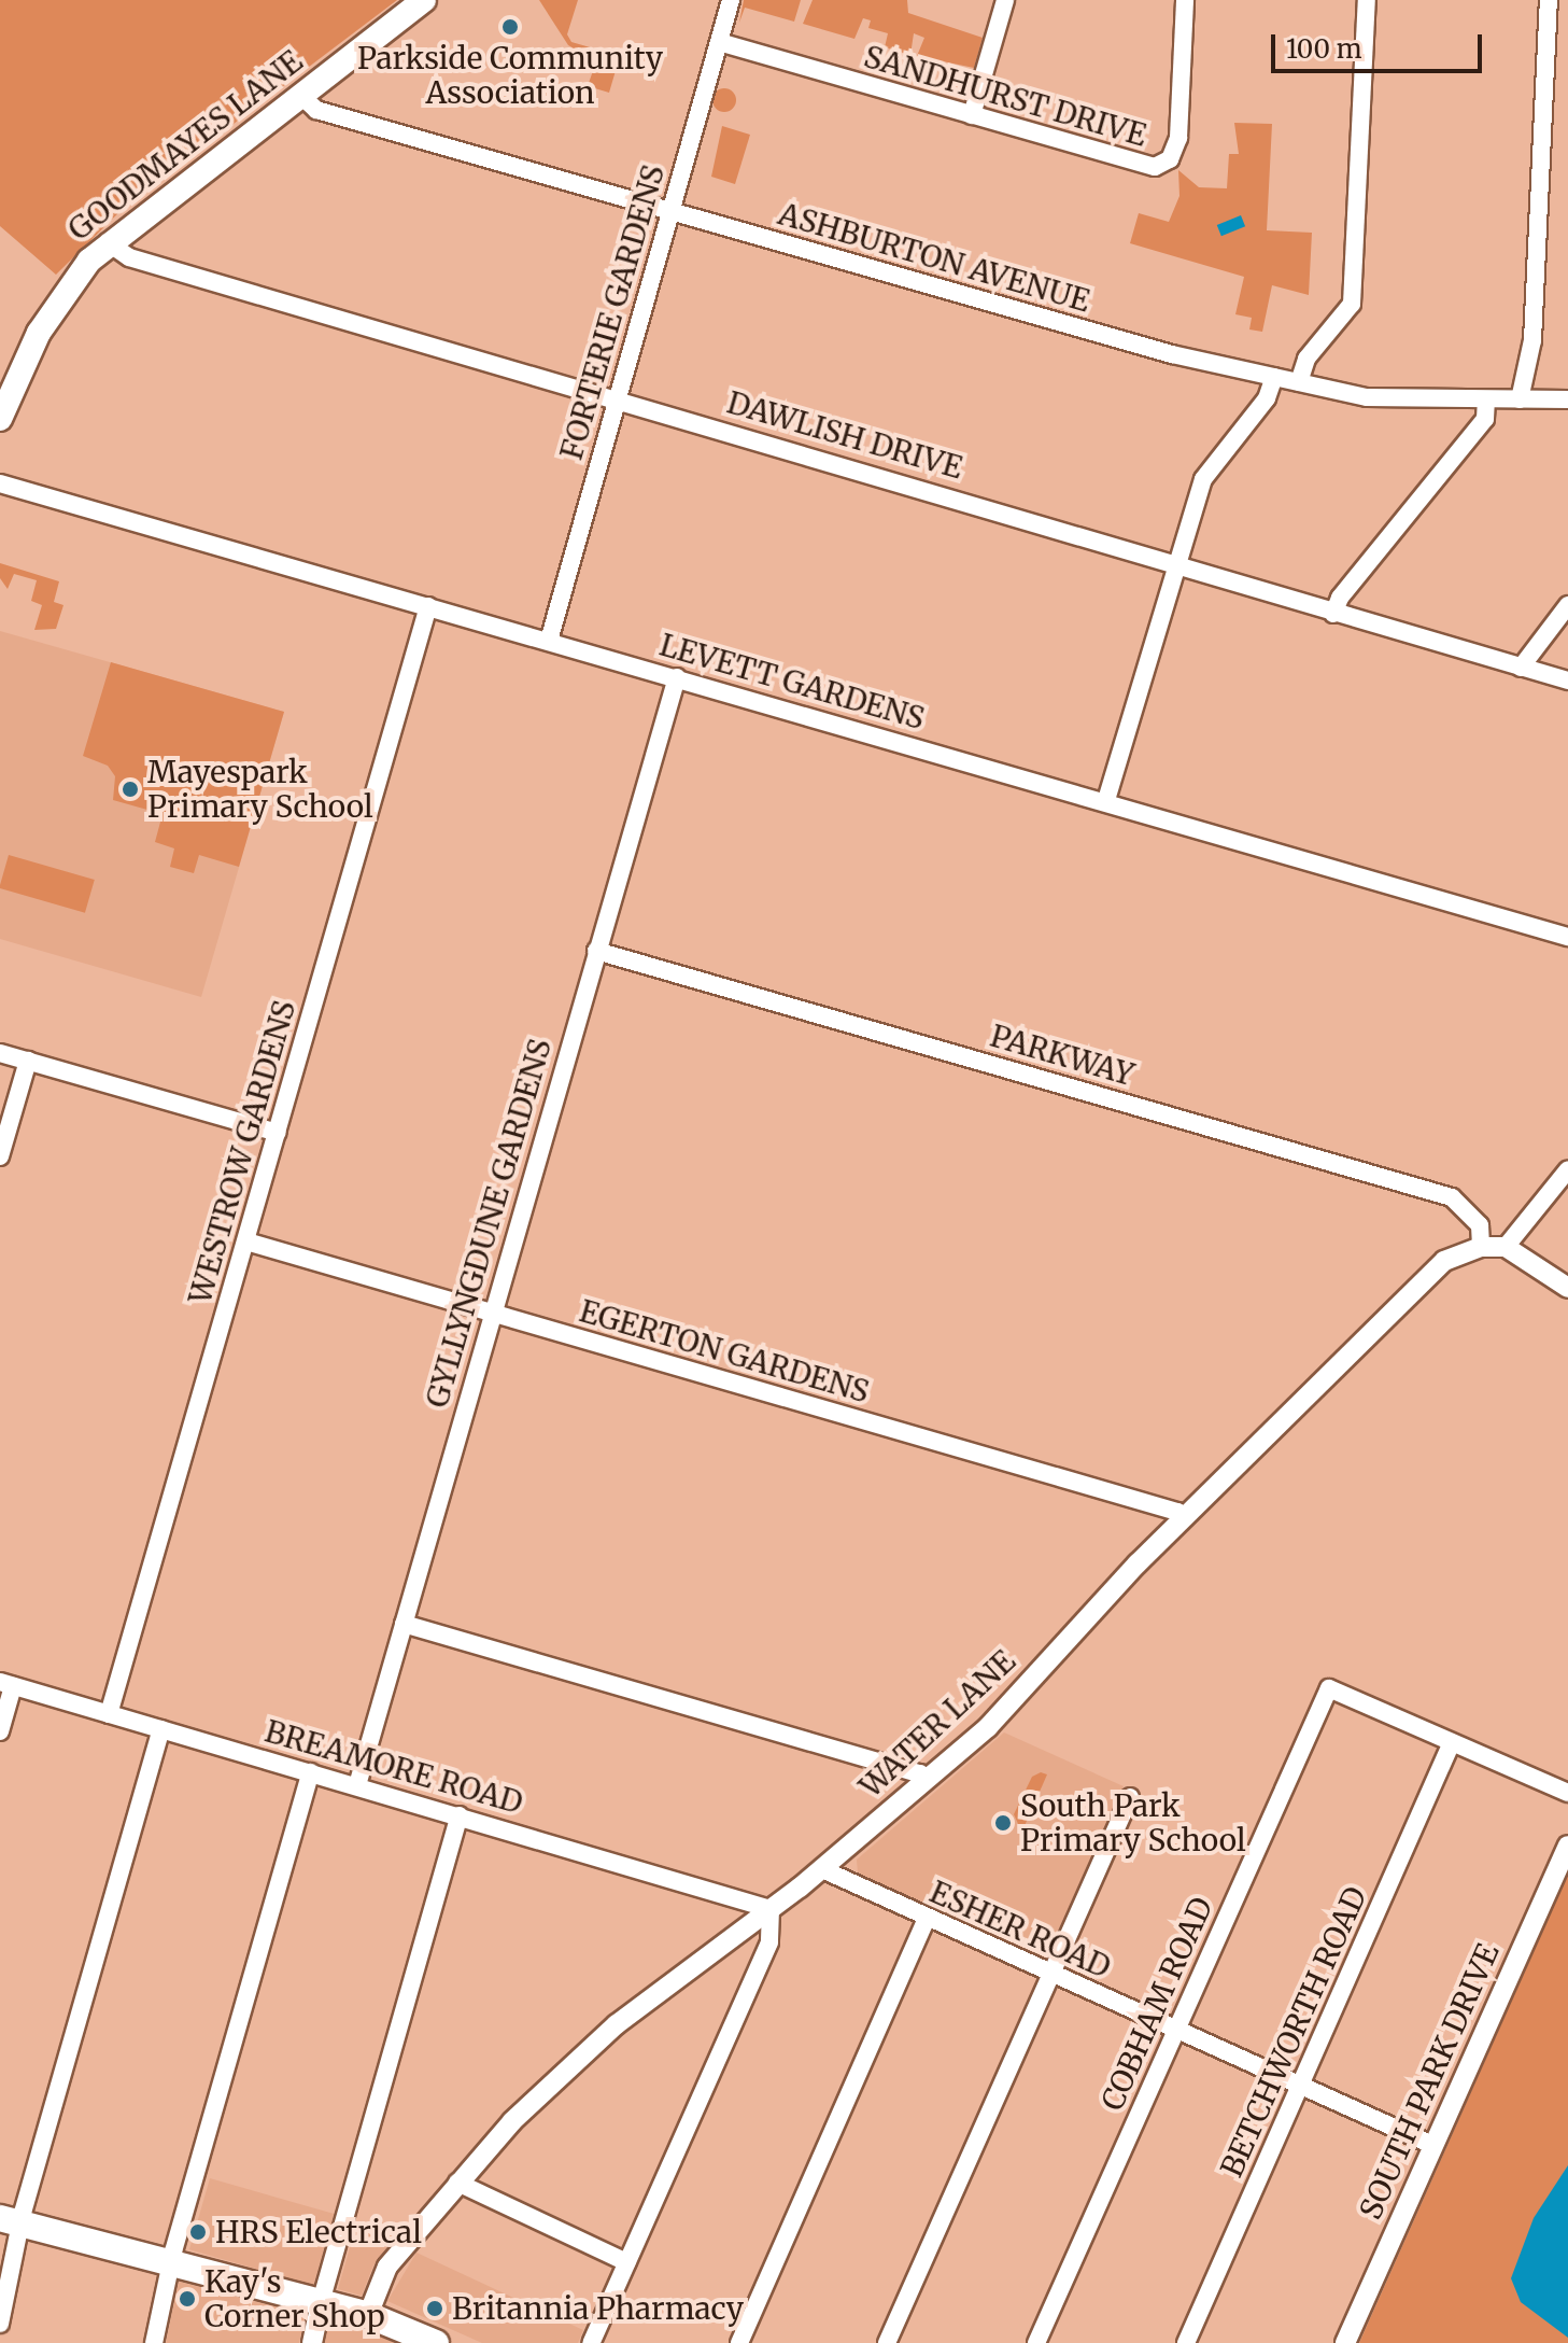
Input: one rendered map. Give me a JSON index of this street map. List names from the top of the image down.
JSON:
{
  "streets": {
    "main road": ["GOODMAYES LANE"],
    "street": [
      "SANDHURST DRIVE",
      "ASHBURTON AVENUE",
      "FORTERIE GARDENS",
      "DAWLISH DRIVE",
      "LEVETT GARDENS",
      "PARKWAY",
      "WESTROW GARDENS",
      "GYLLYNGDUNE GARDENS",
      "EGERTON GARDENS",
      "WATER LANE",
      "BREAMORE ROAD",
      "ESHER ROAD",
      "COBHAM ROAD",
      "BETCHWORTH ROAD",
      "SOUTH PARK DRIVE"
    ]
  },
  "crossings": [
    ["SANDHURST DRIVE", "FORTERIE GARDENS"],
    ["GOODMAYES LANE", "ASHBURTON AVENUE"],
    ["GOODMAYES LANE", "DAWLISH DRIVE"],
    ["ASHBURTON AVENUE", "FORTERIE GARDENS"],
    ["FORTERIE GARDENS", "DAWLISH DRIVE"],
    ["FORTERIE GARDENS", "LEVETT GARDENS"],
    ["LEVETT GARDENS", "WESTROW GARDENS"],
    ["LEVETT GARDENS", "GYLLYNGDUNE GARDENS"],
    ["PARKWAY", "GYLLYNGDUNE GARDENS"],
    ["PARKWAY", "WATER LANE"],
    ["WESTROW GARDENS", "EGERTON GARDENS"],
    ["WESTROW GARDENS", "BREAMORE ROAD"],
    ["GYLLYNGDUNE GARDENS", "EGERTON GARDENS"],
    ["GYLLYNGDUNE GARDENS", "BREAMORE ROAD"],
    ["EGERTON GARDENS", "WATER LANE"],
    ["WATER LANE", "BREAMORE ROAD"],
    ["WATER LANE", "ESHER ROAD"],
    ["ESHER ROAD", "COBHAM ROAD"],
    ["ESHER ROAD", "BETCHWORTH ROAD"],
    ["ESHER ROAD", "SOUTH PARK DRIVE"],
    ["COBHAM ROAD", "BETCHWORTH ROAD"]
  ],
  "places": [
    "Parkside Community Association",
    "Mayespark Primary School",
    "South Park Primary School",
    "HRS Electrical",
    "Kay's Corner Shop",
    "Britannia Pharmacy"
  ],
  "scale_bar": "100 m"
}
